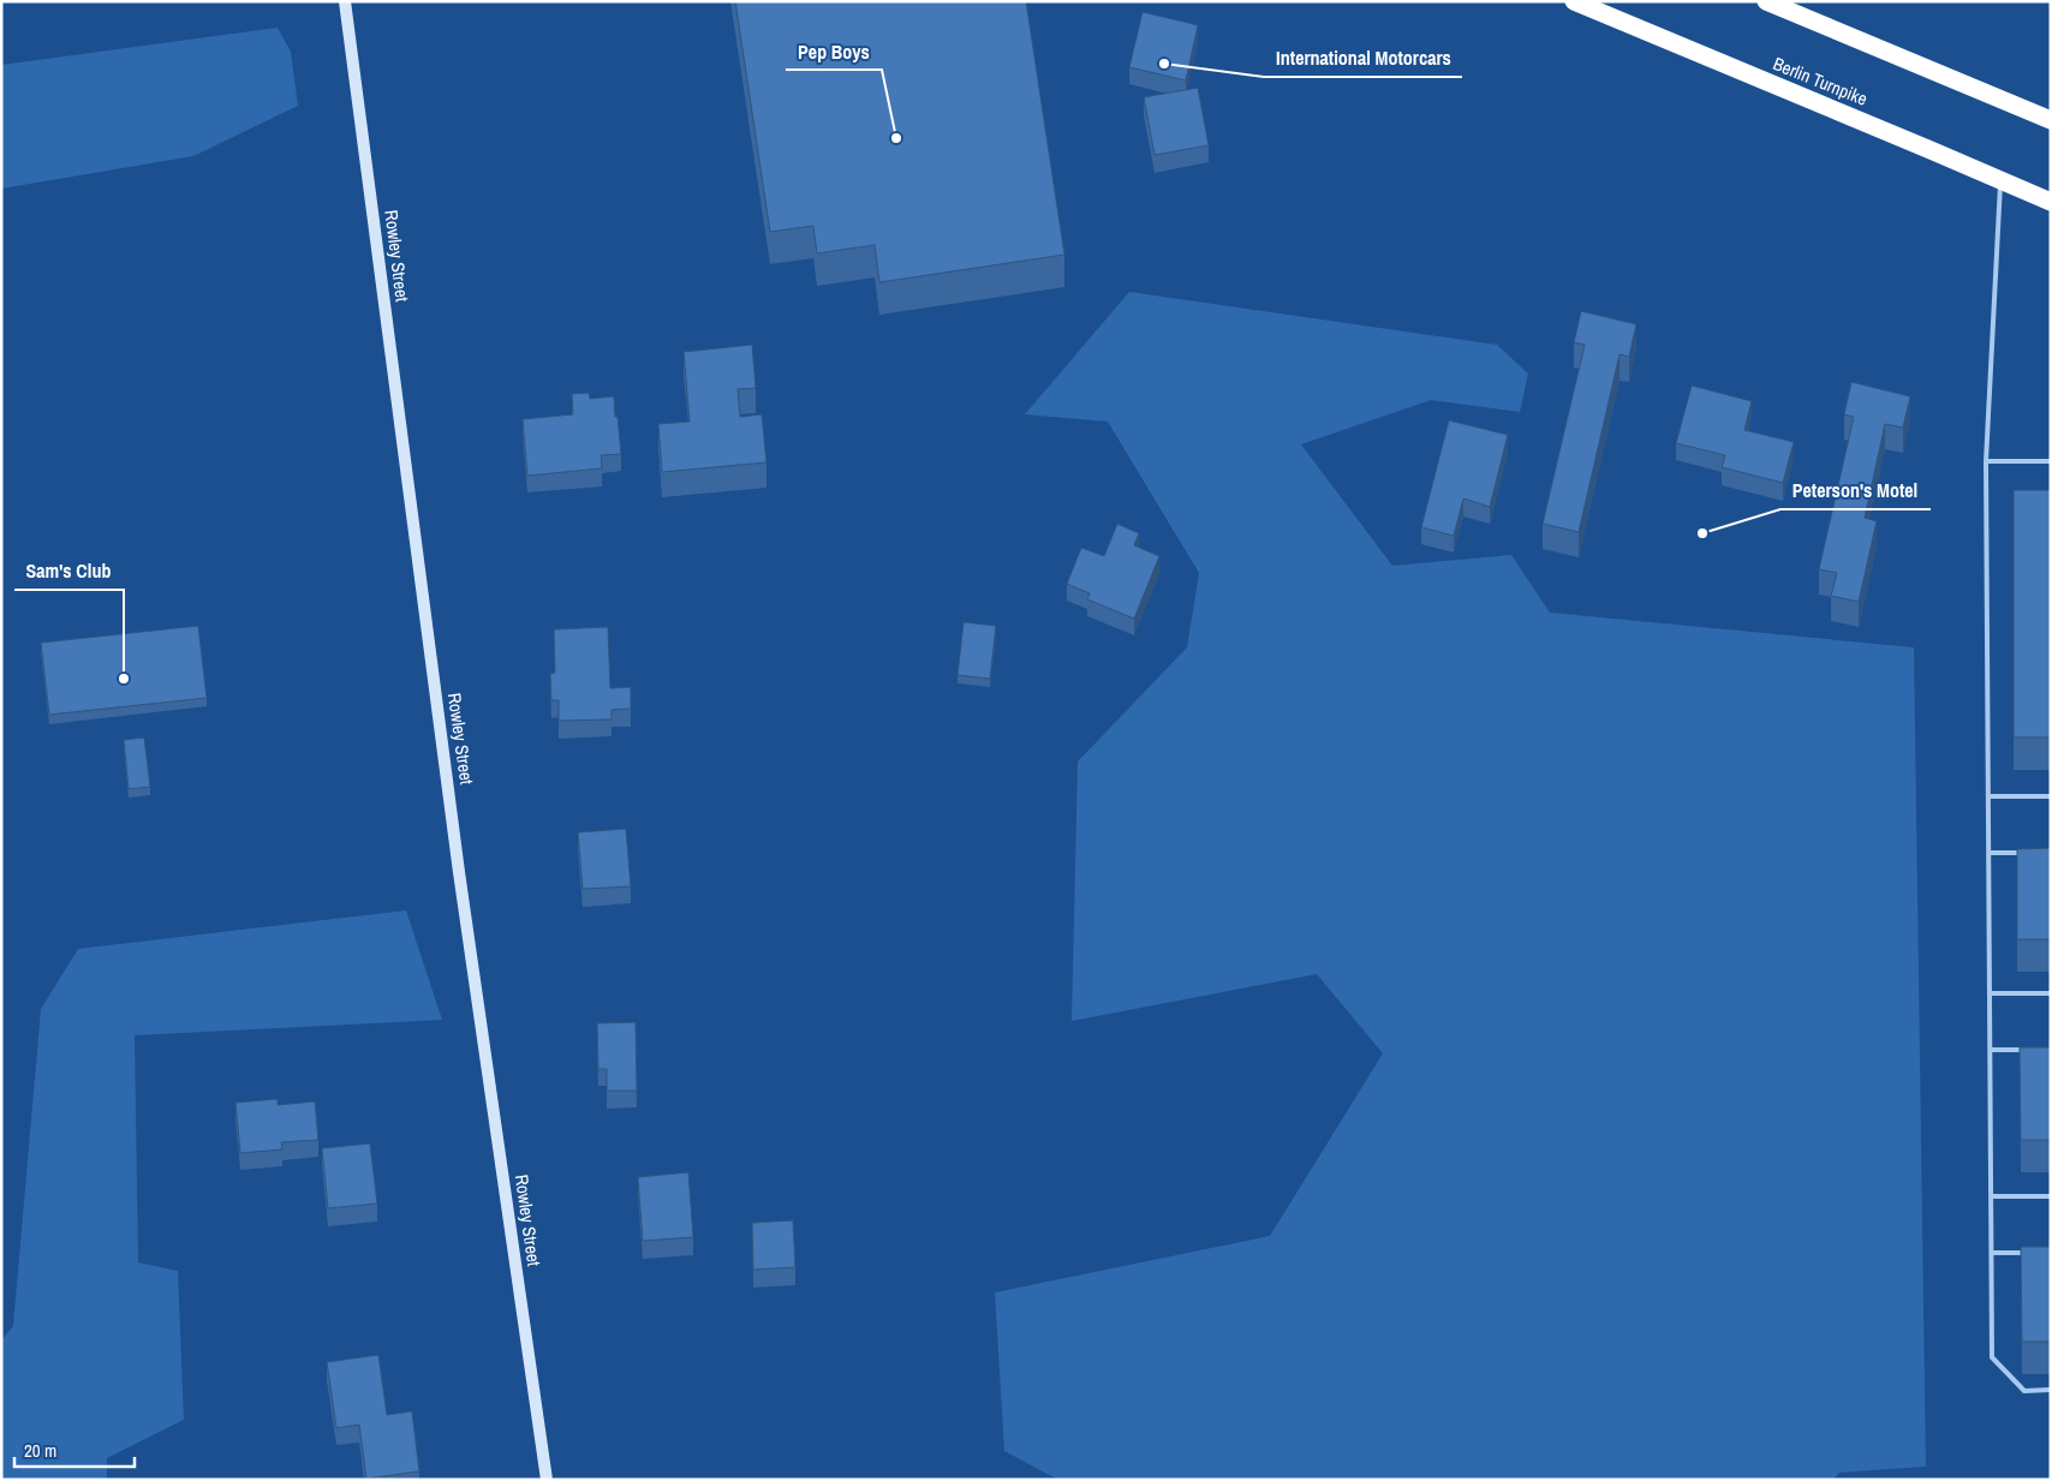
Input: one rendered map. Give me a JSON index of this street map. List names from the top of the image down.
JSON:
{
  "streets": {
    "highway": ["Berlin Turnpike"],
    "street": ["Rowley Street"]
  },
  "places": [
    "International Motorcars",
    "Pep Boys",
    "Peterson's Motel",
    "Sam's Club"
  ],
  "scale_bar": "20 m"
}
